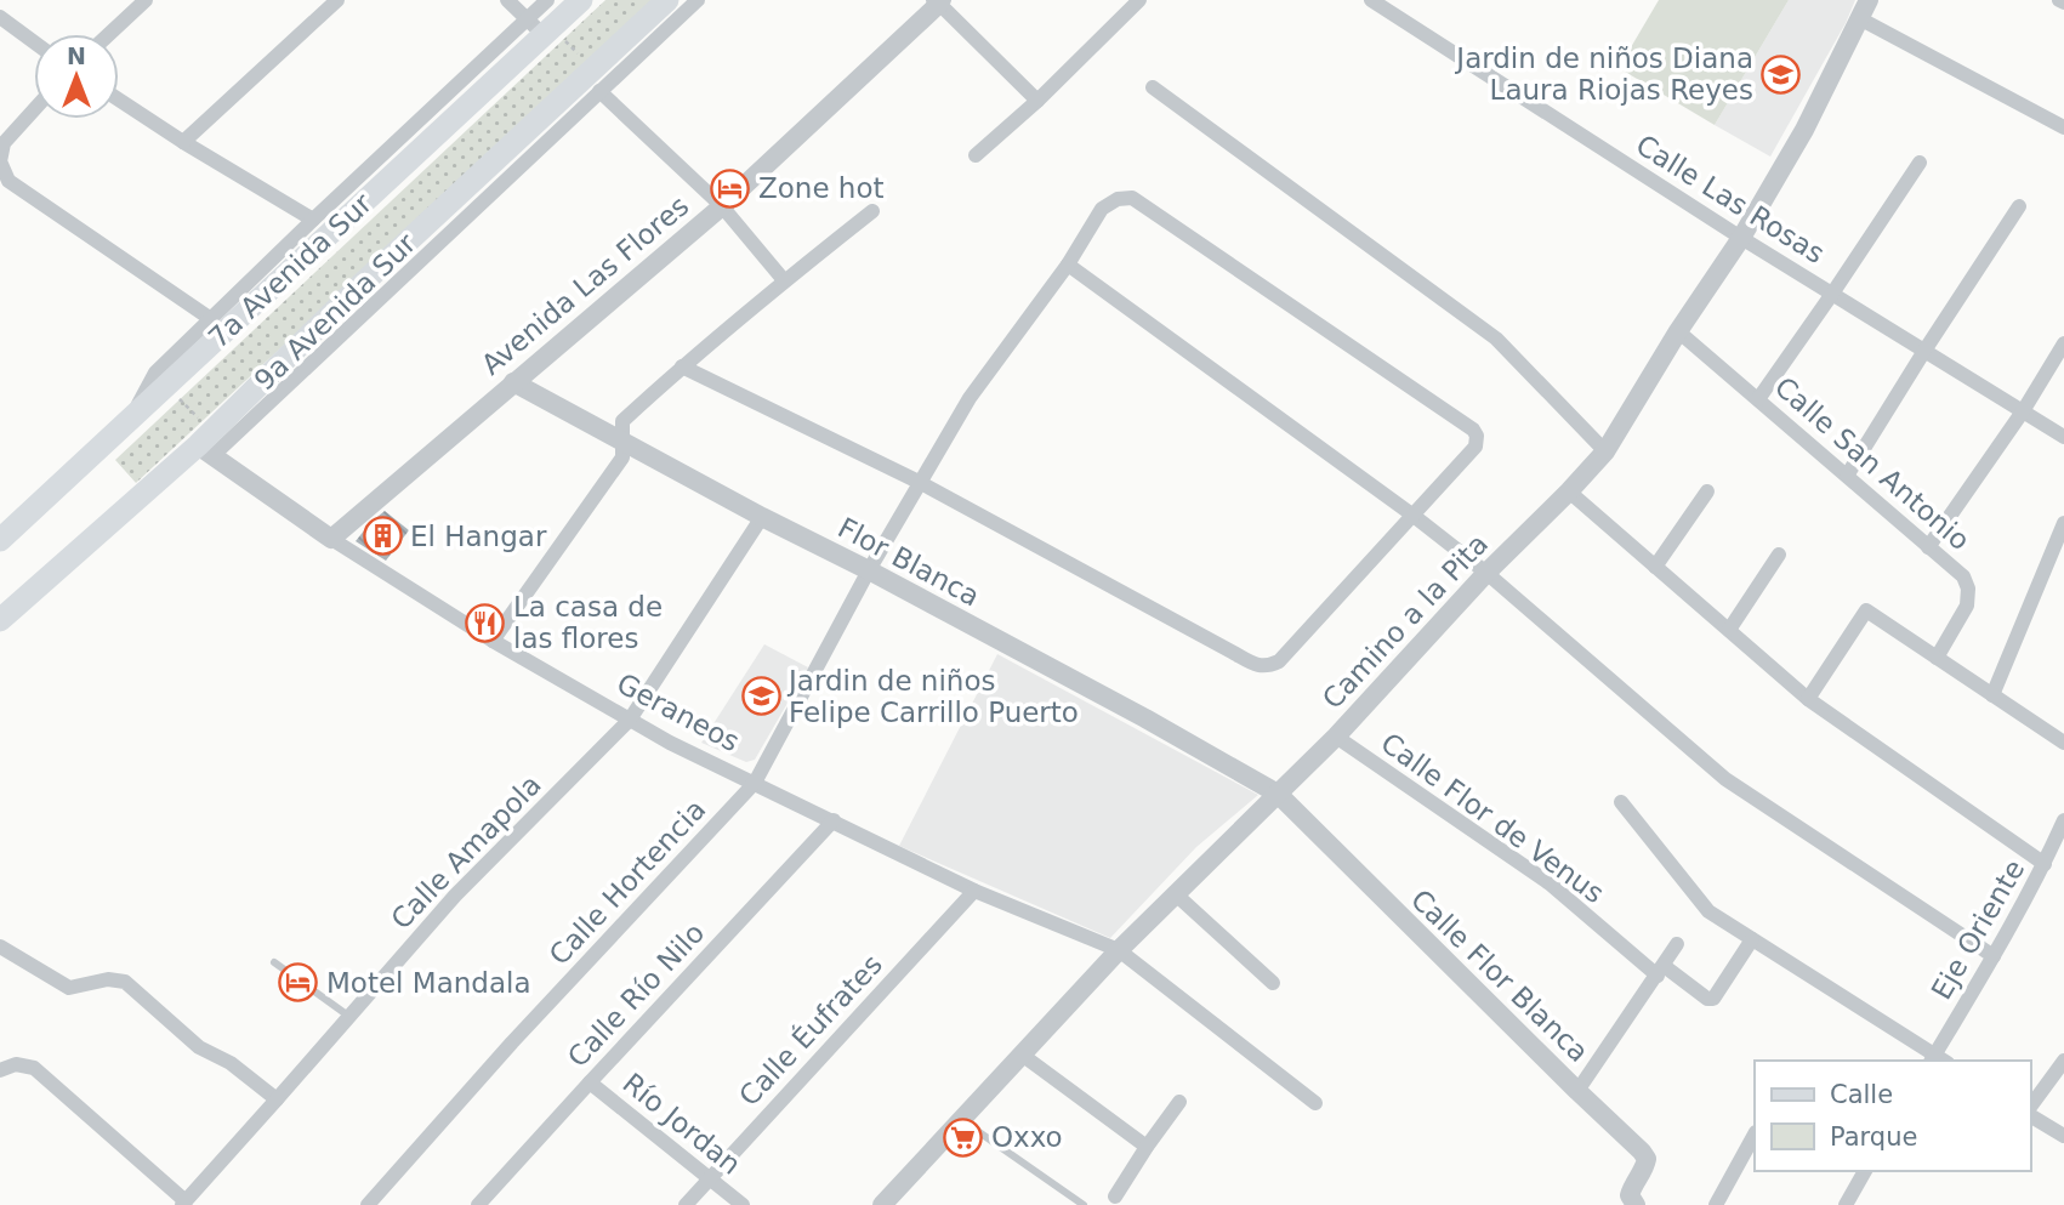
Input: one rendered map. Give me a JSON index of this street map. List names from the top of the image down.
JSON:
{
  "streets": {
    "main road": ["7a Avenida Sur", "9a Avenida Sur"],
    "street": [
      "Calle Las Rosas",
      "Avenida Las Flores",
      "Calle San Antonio",
      "Flor Blanca",
      "Camino a la Pita",
      "Geraneos",
      "Calle Flor de Venus",
      "Calle Amapola",
      "Calle Hortencia",
      "Eje Oriente",
      "Calle Flor Blanca",
      "Calle Río Nilo",
      "Calle Éufrates",
      "Río Jordan"
    ]
  },
  "crossings": [
    ["Calle Las Rosas", "Camino a la Pita"],
    ["Avenida Las Flores", "Flor Blanca"],
    ["Avenida Las Flores", "Geraneos"],
    ["9a Avenida Sur", "Geraneos"],
    ["Calle San Antonio", "Camino a la Pita"],
    ["Flor Blanca", "Camino a la Pita"],
    ["Flor Blanca", "Calle Amapola"],
    ["Flor Blanca", "Calle Hortencia"],
    ["Flor Blanca", "Calle Flor Blanca"],
    ["Camino a la Pita", "Geraneos"],
    ["Camino a la Pita", "Calle Flor de Venus"],
    ["Camino a la Pita", "Calle Flor Blanca"],
    ["Geraneos", "Calle Amapola"],
    ["Geraneos", "Calle Hortencia"],
    ["Geraneos", "Calle Río Nilo"],
    ["Geraneos", "Calle Éufrates"],
    ["Calle Río Nilo", "Río Jordan"],
    ["Calle Éufrates", "Río Jordan"]
  ],
  "places": {
    "school or university": ["Jardin de niños Diana Laura Riojas Reyes", "Jardin de niños Felipe Carrillo Puerto"],
    "hotel": ["Zone hot", "Motel Mandala"],
    "building": ["El Hangar"],
    "restaurant": ["La casa de las flores"],
    "supermarket": ["Oxxo"]
  },
  "legend": ["Calle", "Parque"],
  "north": "top"
}
